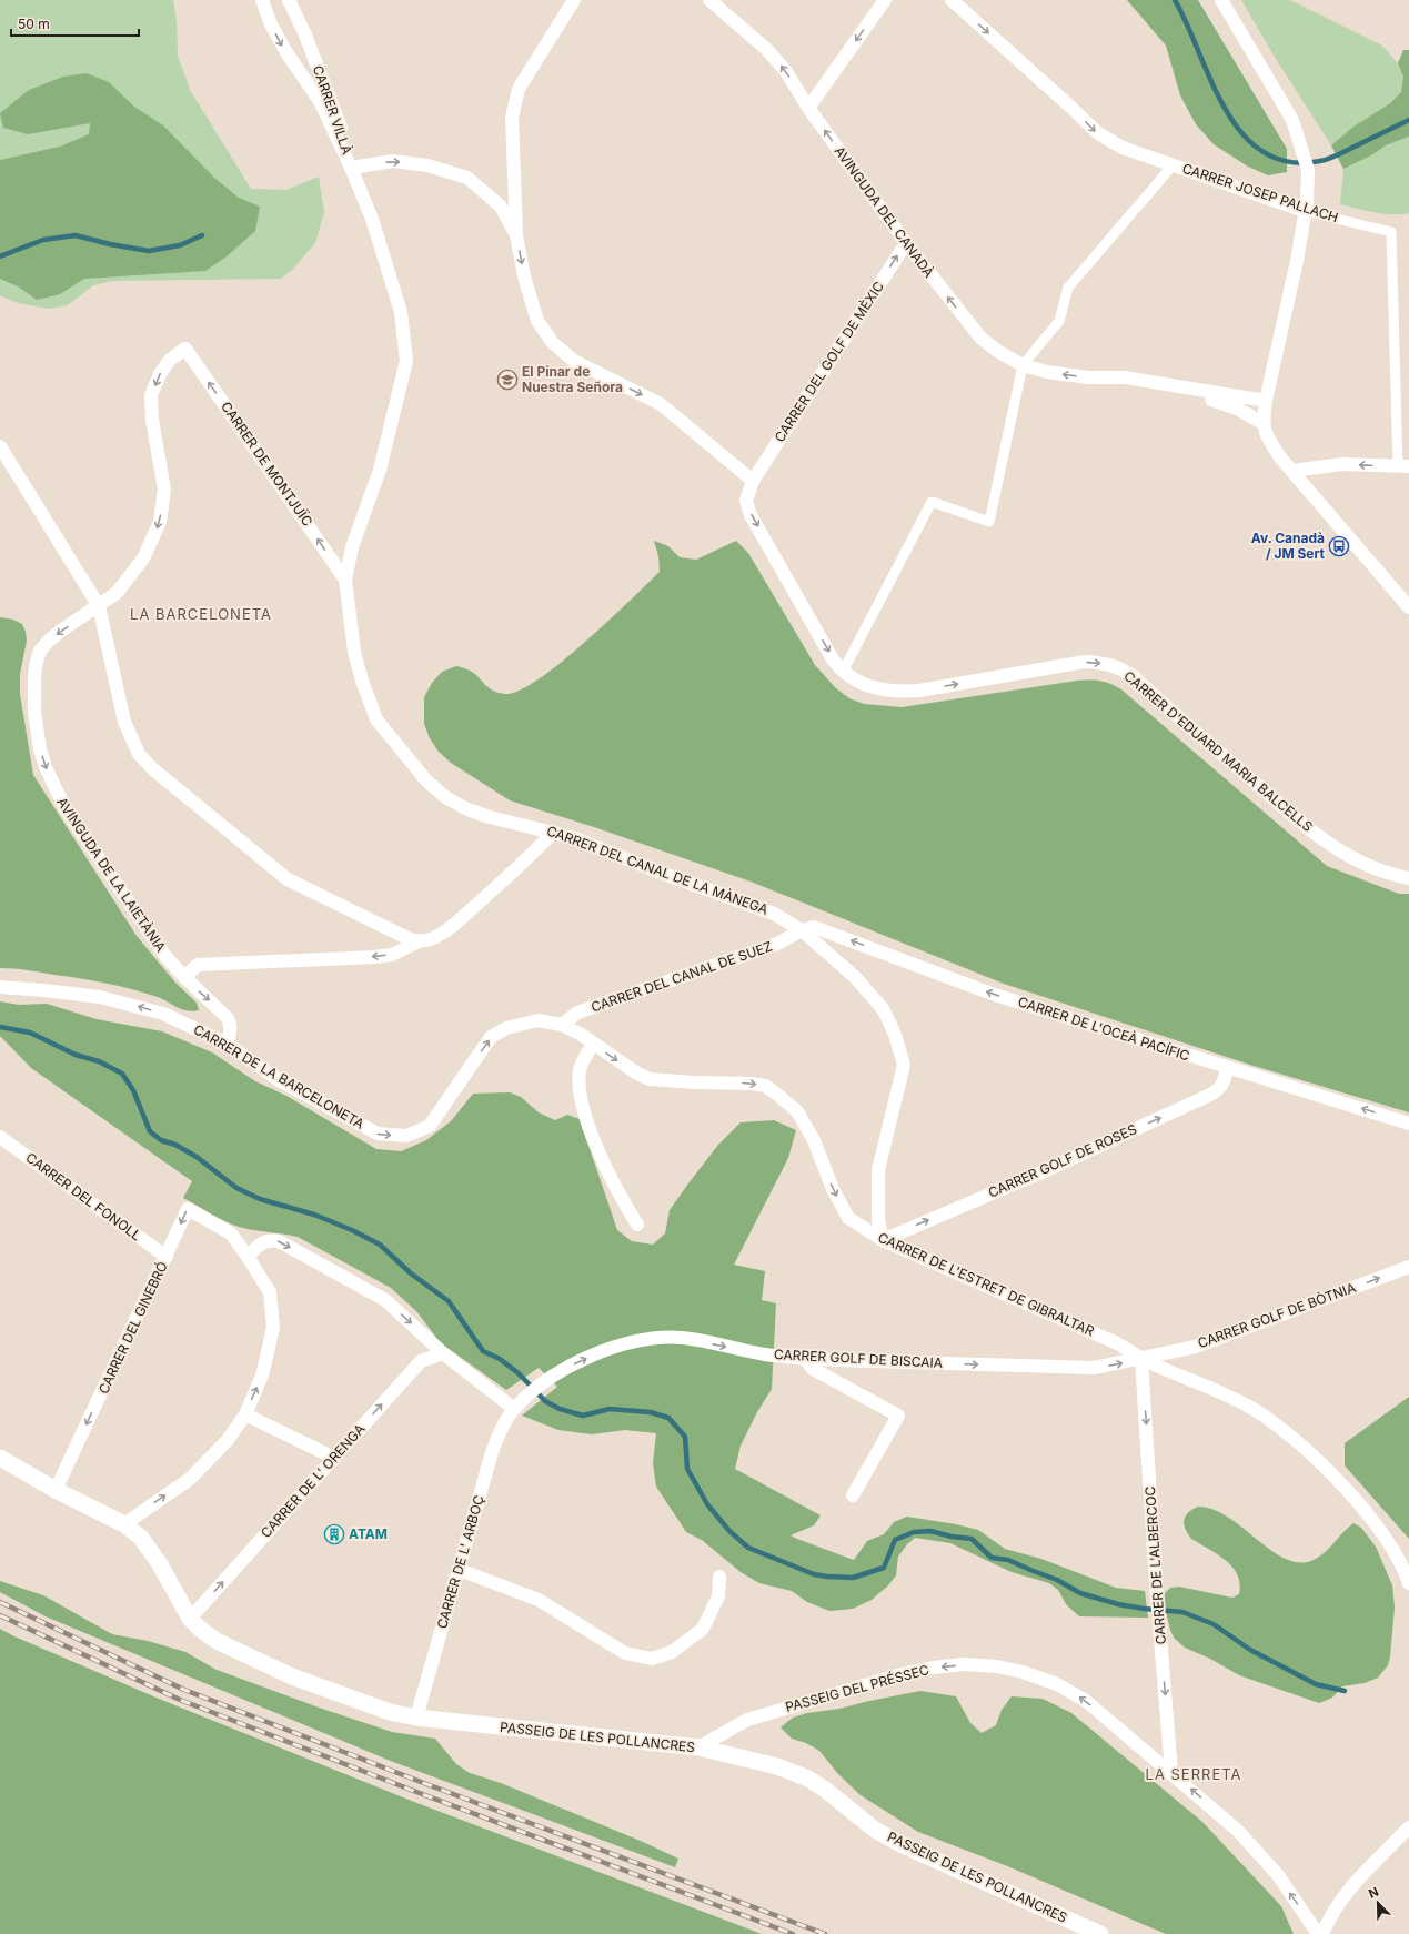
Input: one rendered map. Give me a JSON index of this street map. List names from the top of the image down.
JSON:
{
  "streets": {
    "street": [
      "CARRER VILLÀ",
      "CARRER JOSEP PALLACH",
      "AVINGUDA DEL CANADÀ",
      "CARRER DEL GOLF DE MÈXIC",
      "CARRER DE MONTJUÏC",
      "CARRER D'EDUARD MARIA BALCELLS",
      "CARRER DEL CANAL DE LA MÀNEGA",
      "AVINGUDA DE LA LAIETÀNIA",
      "CARRER DEL CANAL DE SUEZ",
      "CARRER DE L'OCEÀ PACÍFIC",
      "CARRER DE LA BARCELONETA",
      "CARRER GOLF DE ROSES",
      "CARRER DEL FONOLL",
      "CARRER DE L'ESTRET DE GIBRALTAR",
      "CARRER GOLF DE BÒTNIA",
      "CARRER DEL GINEBRÓ",
      "CARRER GOLF DE BISCAIA",
      "CARRER DE L' ORENGA",
      "CARRER DE L' ARBOÇ",
      "CARRER DE L'ALBERCOC",
      "PASSEIG DEL PRÉSSEC",
      "PASSEIG DE LES POLLANCRES"
    ]
  },
  "crossings": [
    ["CARRER VILLÀ", "CARRER DEL CANAL DE LA MÀNEGA"],
    ["AVINGUDA DEL CANADÀ", "CARRER DEL GOLF DE MÈXIC"],
    ["CARRER DEL GOLF DE MÈXIC", "CARRER D'EDUARD MARIA BALCELLS"],
    ["CARRER DE MONTJUÏC", "CARRER DEL CANAL DE LA MÀNEGA"],
    ["CARRER DE MONTJUÏC", "AVINGUDA DE LA LAIETÀNIA"],
    ["CARRER DEL CANAL DE LA MÀNEGA", "CARRER DEL CANAL DE SUEZ"],
    ["CARRER DEL CANAL DE LA MÀNEGA", "CARRER DE L'OCEÀ PACÍFIC"],
    ["CARRER DEL CANAL DE LA MÀNEGA", "CARRER GOLF DE ROSES"],
    ["CARRER DEL CANAL DE LA MÀNEGA", "CARRER DE L'ESTRET DE GIBRALTAR"],
    ["AVINGUDA DE LA LAIETÀNIA", "CARRER DE LA BARCELONETA"],
    ["CARRER DEL CANAL DE SUEZ", "CARRER DE L'OCEÀ PACÍFIC"],
    ["CARRER DEL CANAL DE SUEZ", "CARRER DE LA BARCELONETA"],
    ["CARRER DEL CANAL DE SUEZ", "CARRER DE L'ESTRET DE GIBRALTAR"],
    ["CARRER DE L'OCEÀ PACÍFIC", "CARRER GOLF DE ROSES"],
    ["CARRER DE LA BARCELONETA", "CARRER DE L'ESTRET DE GIBRALTAR"],
    ["CARRER GOLF DE ROSES", "CARRER DE L'ESTRET DE GIBRALTAR"],
    ["CARRER DEL FONOLL", "CARRER DEL GINEBRÓ"],
    ["CARRER DE L'ESTRET DE GIBRALTAR", "CARRER GOLF DE BÒTNIA"],
    ["CARRER DE L'ESTRET DE GIBRALTAR", "CARRER GOLF DE BISCAIA"],
    ["CARRER DE L'ESTRET DE GIBRALTAR", "CARRER DE L'ALBERCOC"],
    ["CARRER GOLF DE BÒTNIA", "CARRER GOLF DE BISCAIA"],
    ["CARRER GOLF DE BÒTNIA", "CARRER DE L'ALBERCOC"],
    ["CARRER DEL GINEBRÓ", "PASSEIG DE LES POLLANCRES"],
    ["CARRER GOLF DE BISCAIA", "CARRER DE L' ARBOÇ"],
    ["CARRER GOLF DE BISCAIA", "CARRER DE L'ALBERCOC"],
    ["CARRER DE L' ORENGA", "PASSEIG DE LES POLLANCRES"],
    ["CARRER DE L' ARBOÇ", "PASSEIG DE LES POLLANCRES"],
    ["CARRER DE L'ALBERCOC", "PASSEIG DEL PRÉSSEC"],
    ["PASSEIG DEL PRÉSSEC", "PASSEIG DE LES POLLANCRES"]
  ],
  "one_way": [
    "CARRER JOSEP PALLACH",
    "AVINGUDA DEL CANADÀ",
    "CARRER DEL GOLF DE MÈXIC",
    "CARRER DE MONTJUÏC",
    "CARRER D'EDUARD MARIA BALCELLS",
    "AVINGUDA DE LA LAIETÀNIA",
    "CARRER DE L'OCEÀ PACÍFIC",
    "CARRER GOLF DE ROSES",
    "CARRER GOLF DE BÒTNIA",
    "CARRER GOLF DE BISCAIA",
    "CARRER DE L'ALBERCOC",
    "PASSEIG DEL PRÉSSEC"
  ],
  "districts": ["LA BARCELONETA", "LA SERRETA"],
  "places": {
    "school or university": ["El Pinar de Nuestra Señora"],
    "bus stop": ["Av. Canadà / JM Sert"],
    "building": ["ATAM"]
  },
  "scale_bar": "50 m",
  "north": "top left"
}
